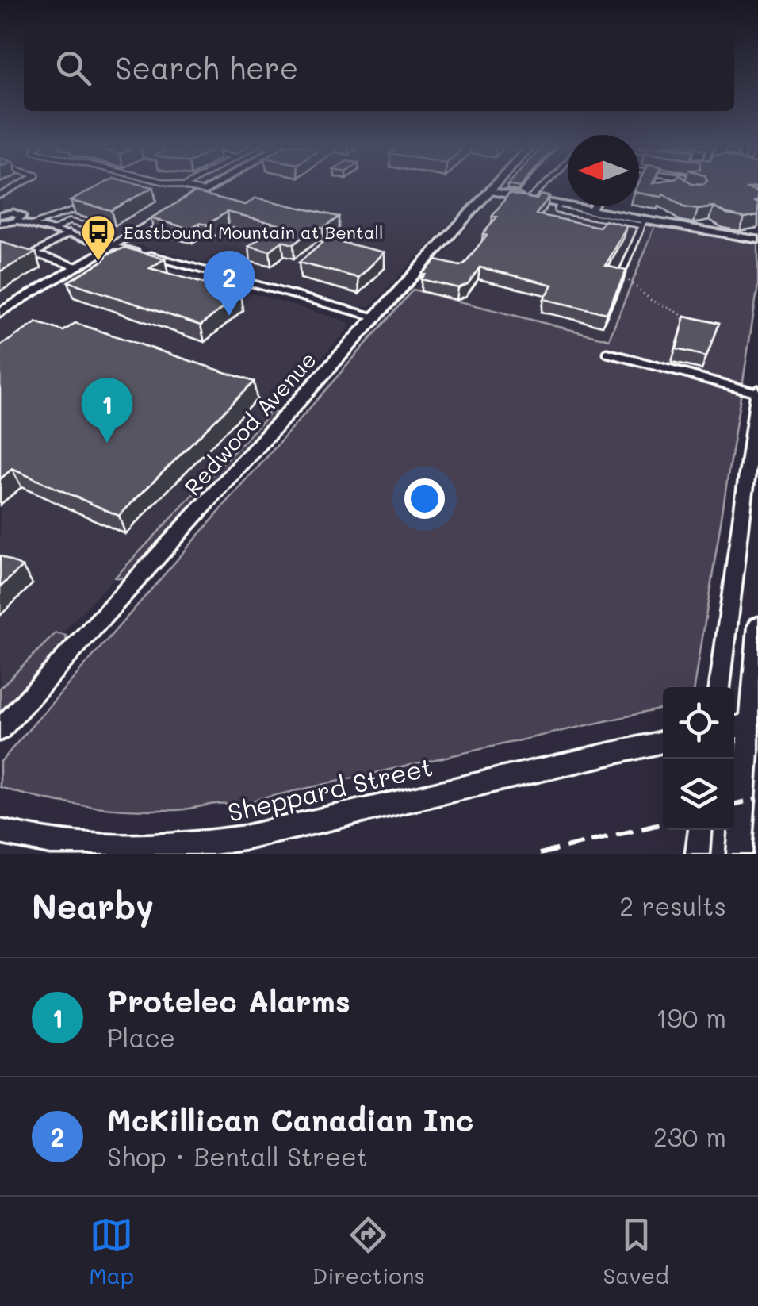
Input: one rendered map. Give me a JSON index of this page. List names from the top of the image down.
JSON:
{
  "streets": {
    "street": ["Redwood Avenue", "Sheppard Street"]
  },
  "places": {
    "bus stop": ["Eastbound Mountain at Bentall"]
  },
  "north": "left",
  "page": {
    "search": "Search here",
    "pins": ["2", "1"],
    "heading": ["Nearby", "2 results"],
    "list": [
      {
        "mark": "1",
        "name": "Protelec Alarms",
        "note": "Place",
        "value": "190 m"
      },
      {
        "mark": "2",
        "name": "McKillican Canadian Inc",
        "note": "Shop · Bentall Street",
        "value": "230 m"
      }
    ],
    "nav": ["Map", "Directions", "Saved"]
  }
}
